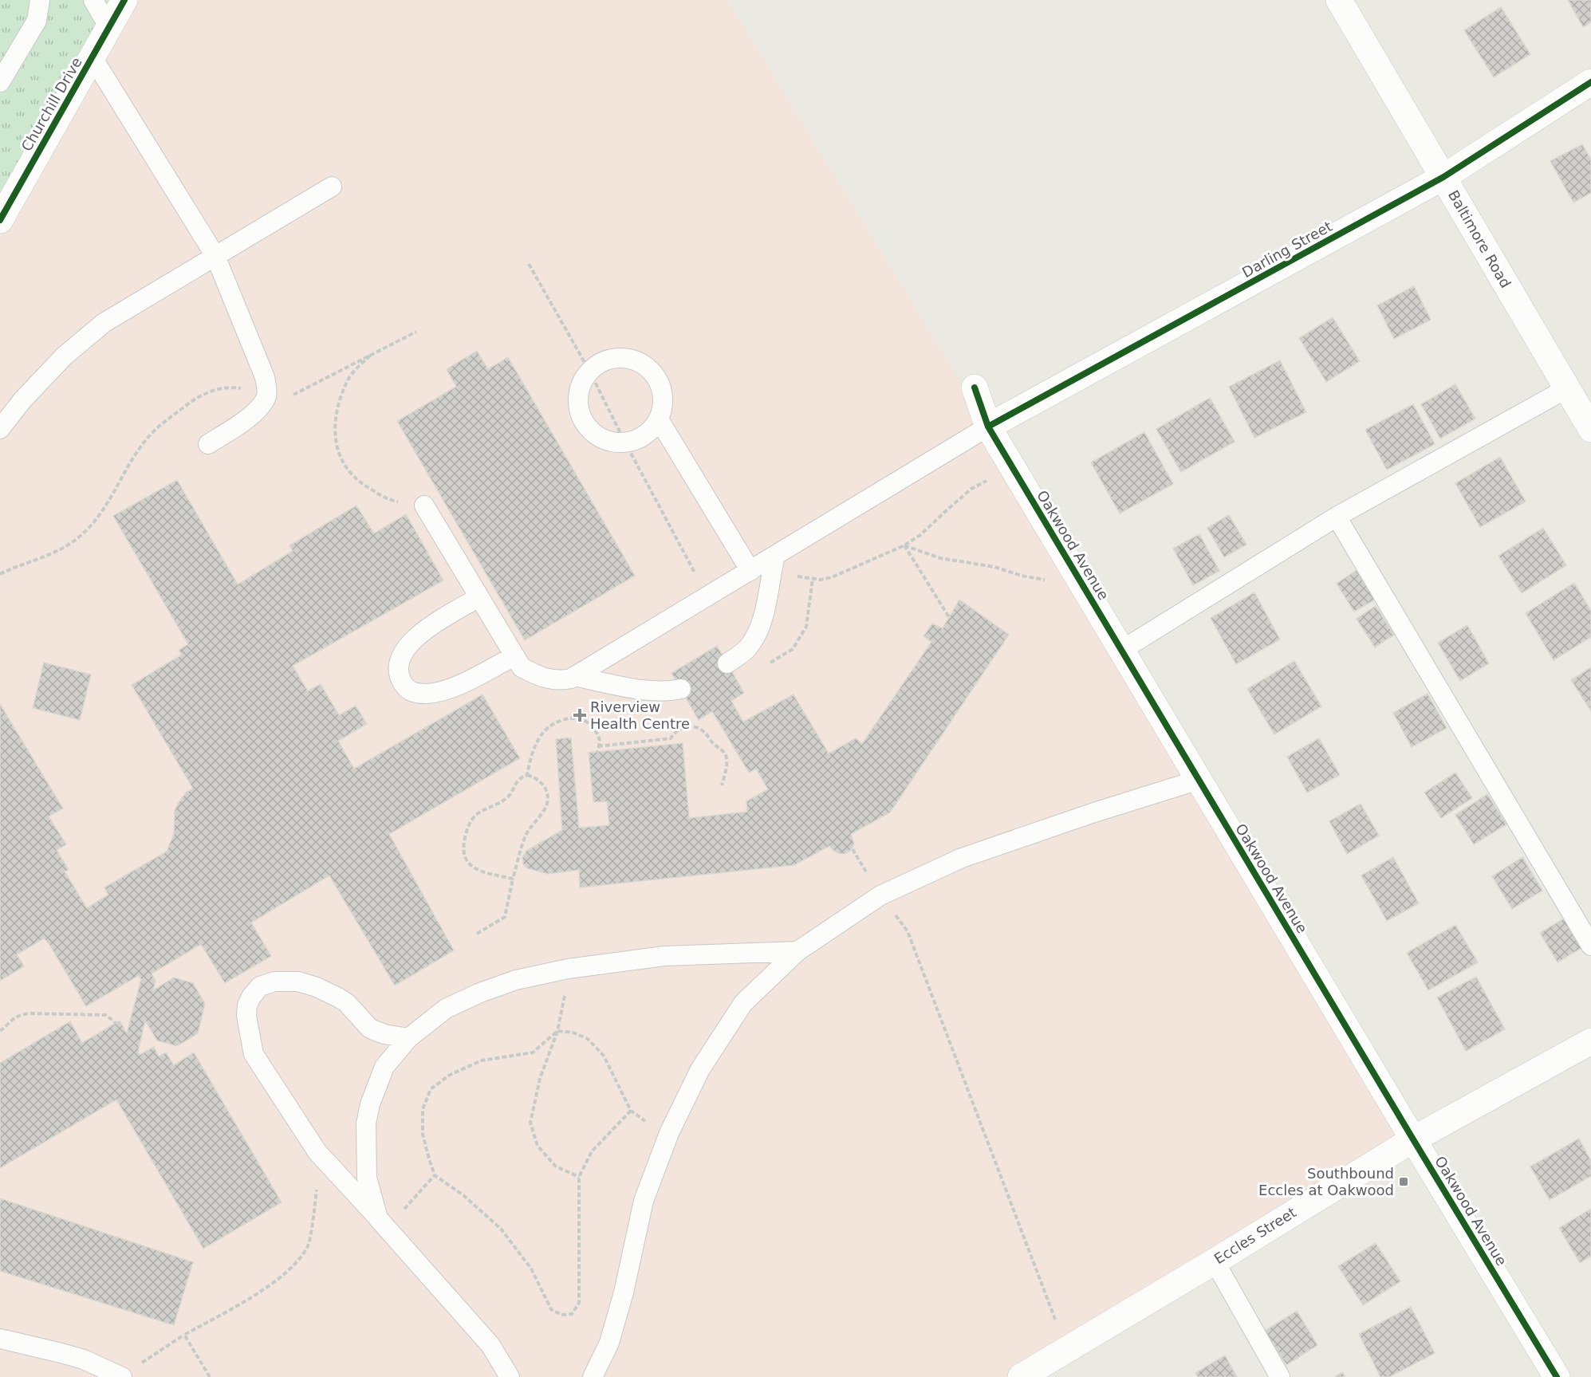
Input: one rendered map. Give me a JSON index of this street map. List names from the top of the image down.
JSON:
{
  "streets": {
    "street": [
      "Churchill Drive",
      "Baltimore Road",
      "Darling Street",
      "Oakwood Avenue",
      "Eccles Street"
    ]
  },
  "crossings": [
    ["Baltimore Road", "Darling Street"],
    ["Darling Street", "Oakwood Avenue"],
    ["Oakwood Avenue", "Eccles Street"]
  ],
  "places": {
    "health": ["Riverview Health Centre"],
    "transit": ["Southbound Eccles at Oakwood"]
  }
}
